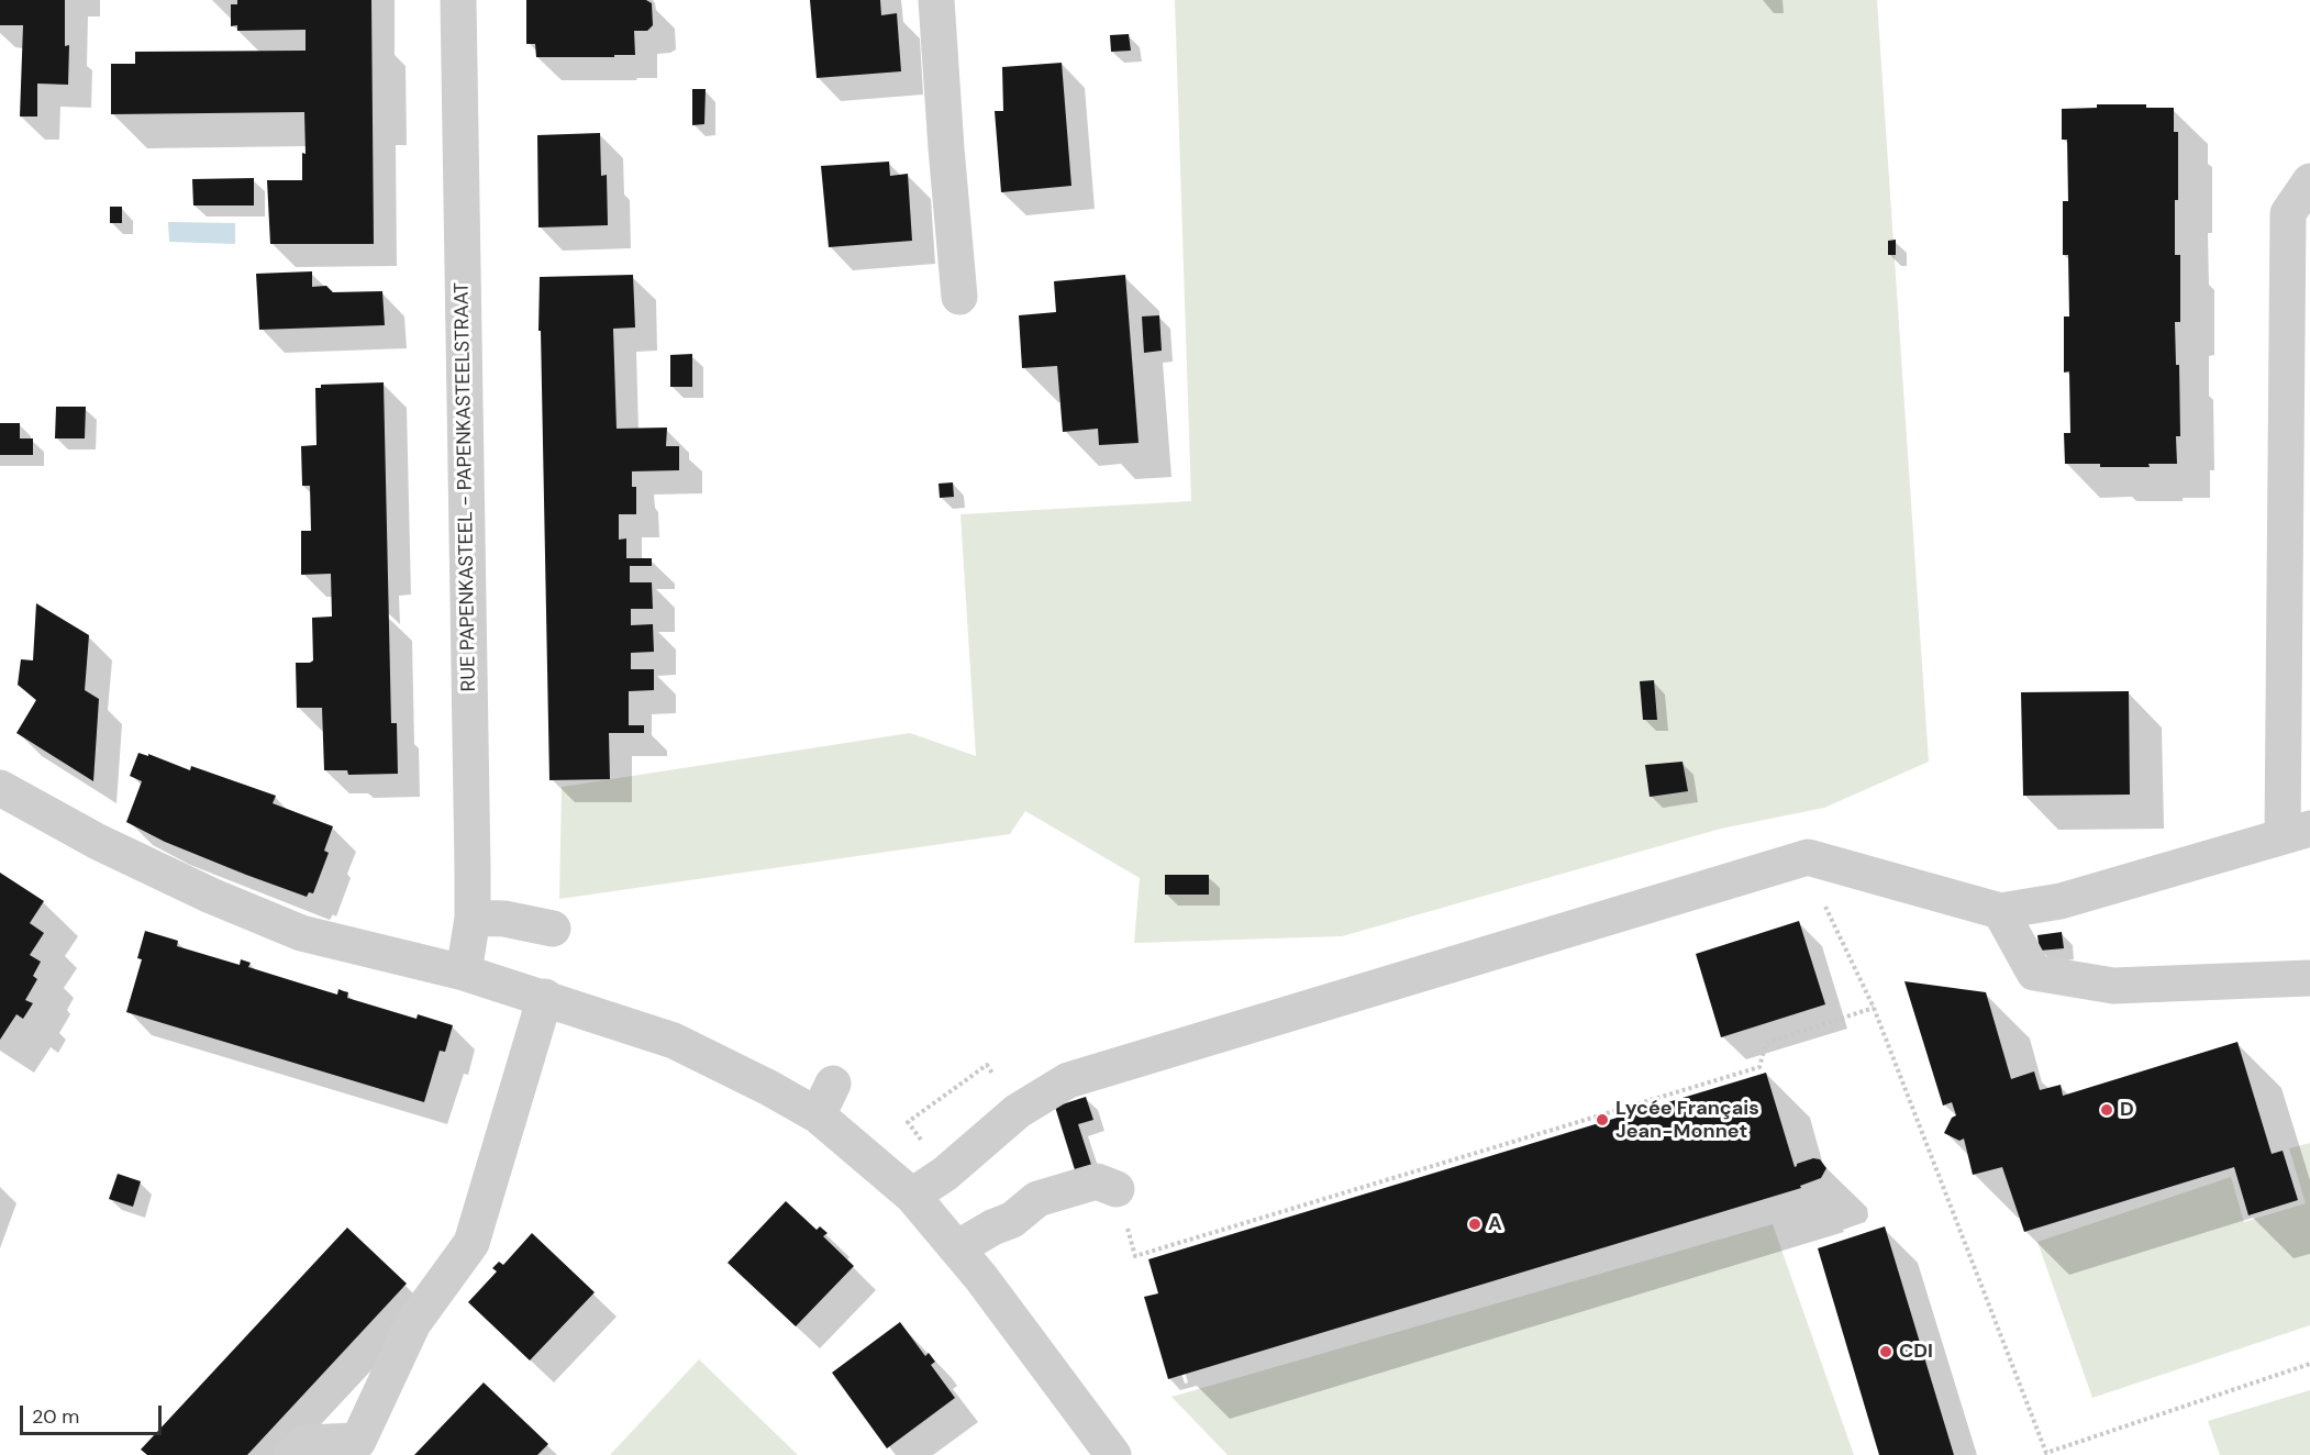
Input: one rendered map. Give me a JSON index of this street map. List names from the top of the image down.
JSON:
{
  "streets": {
    "street": ["RUE PAPENKASTEEL - PAPENKASTEELSTRAAT"]
  },
  "places": [
    "D",
    "Lycée Français Jean-Monnet",
    "A",
    "CDI"
  ],
  "scale_bar": "20 m"
}
